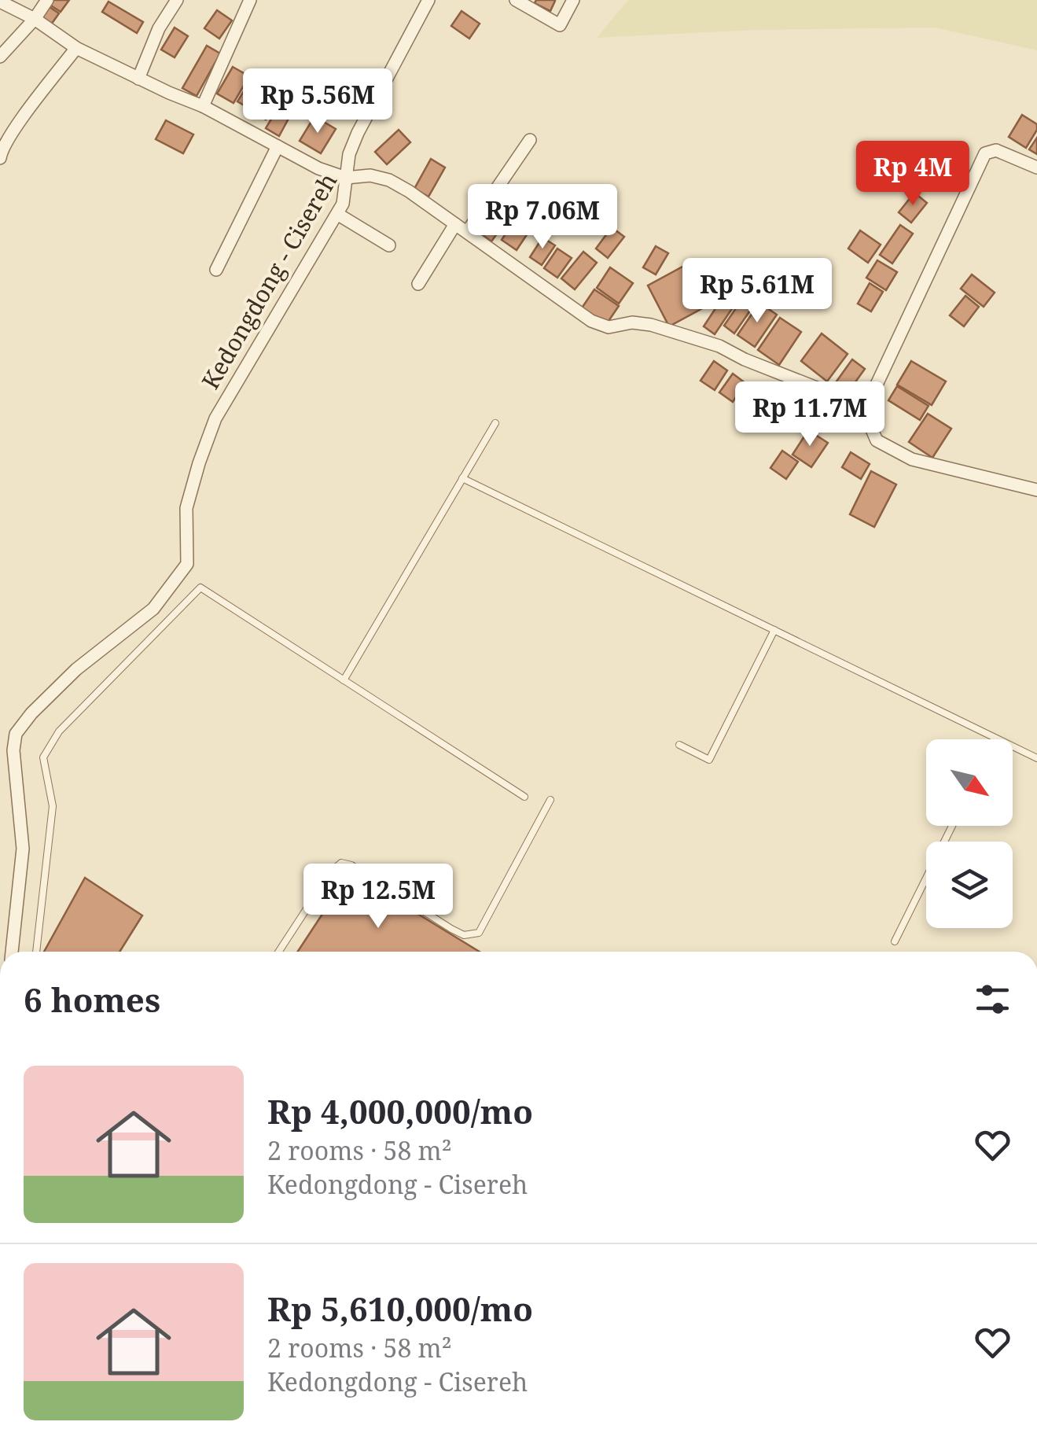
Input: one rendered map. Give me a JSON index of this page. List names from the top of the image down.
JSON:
{
  "streets": {
    "street": ["Kedongdong - Cisereh"]
  },
  "north": "bottom right",
  "page": {
    "price": [
      "Rp 5.56M",
      "Rp 4M",
      "Rp 7.06M",
      "Rp 5.61M",
      "Rp 11.7M",
      "Rp 12.5M"
    ],
    "heading": "6 homes",
    "list": [
      {
        "name": "Rp 4,000,000/mo",
        "note": "2 rooms · 58 m² · Kedongdong - Cisereh"
      },
      {
        "name": "Rp 5,610,000/mo",
        "note": "2 rooms · 58 m² · Kedongdong - Cisereh"
      }
    ]
  }
}
